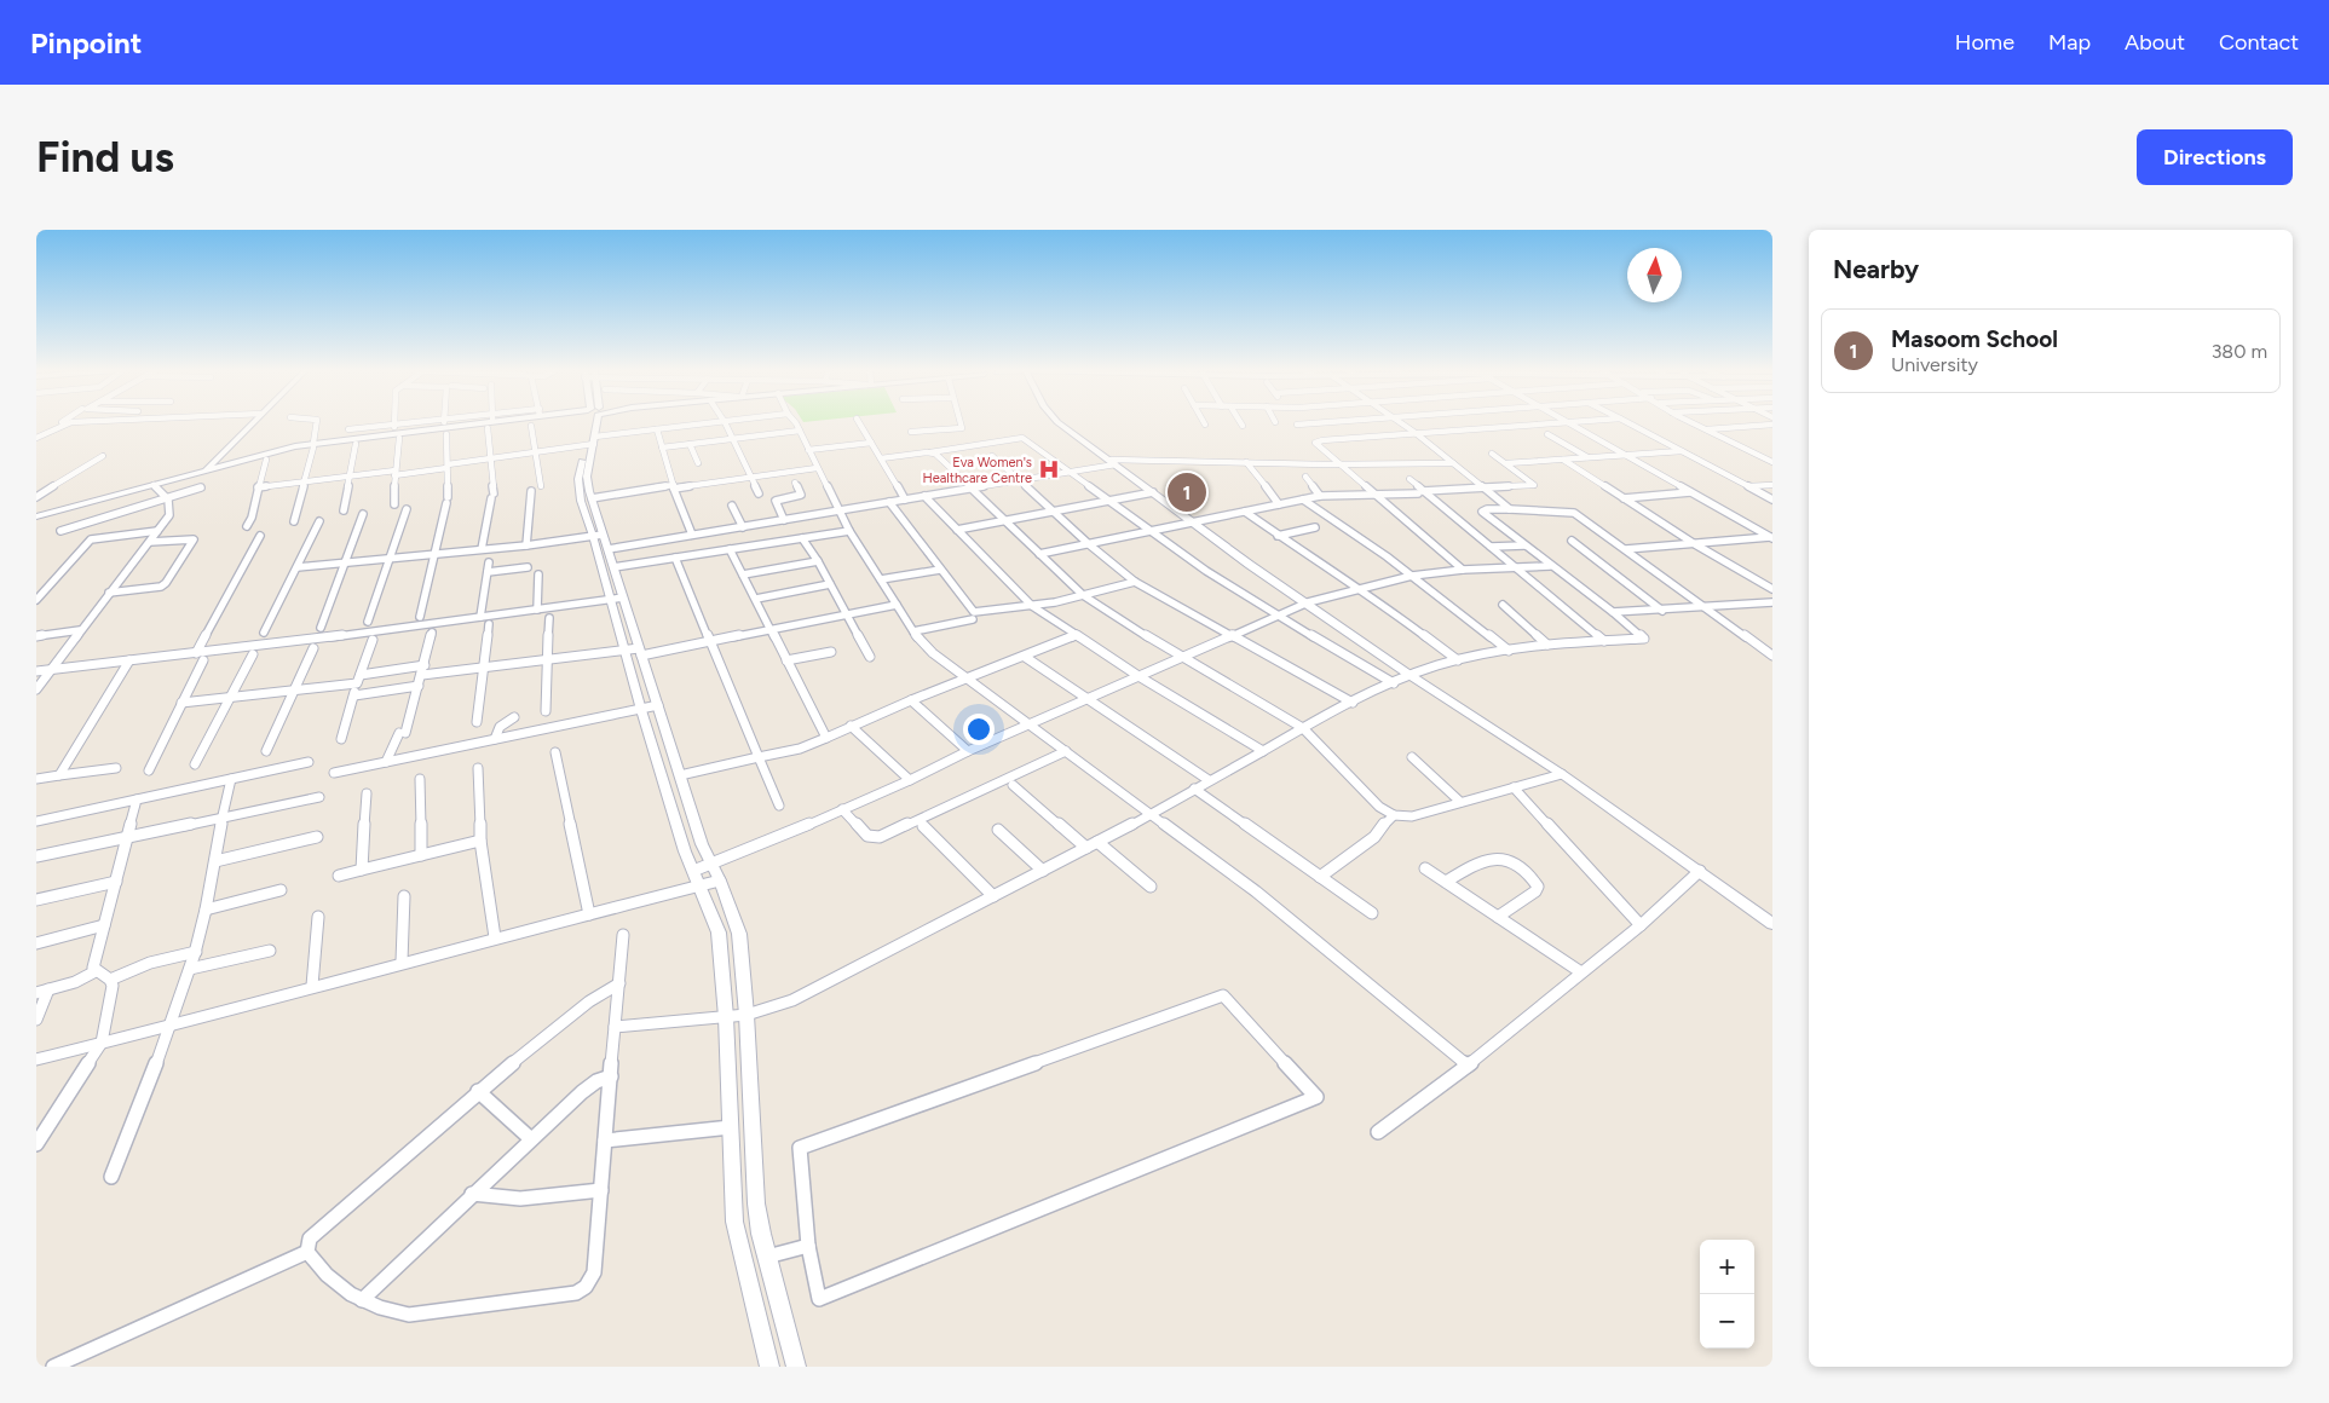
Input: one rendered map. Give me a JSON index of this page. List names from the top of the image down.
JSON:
{
  "places": {
    "hospital": ["Eva Women's Healthcare Centre"]
  },
  "north": "top",
  "page": {
    "header": "Pinpoint",
    "nav": [
      "Home",
      "Map",
      "About",
      "Contact"
    ],
    "buttons": "Directions",
    "title": "Find us",
    "heading": "Nearby",
    "list": [
      {
        "mark": "1",
        "name": "Masoom School",
        "note": "University",
        "value": "380 m"
      }
    ],
    "pins": "1",
    "map_buttons": ["+", "−"]
  }
}
